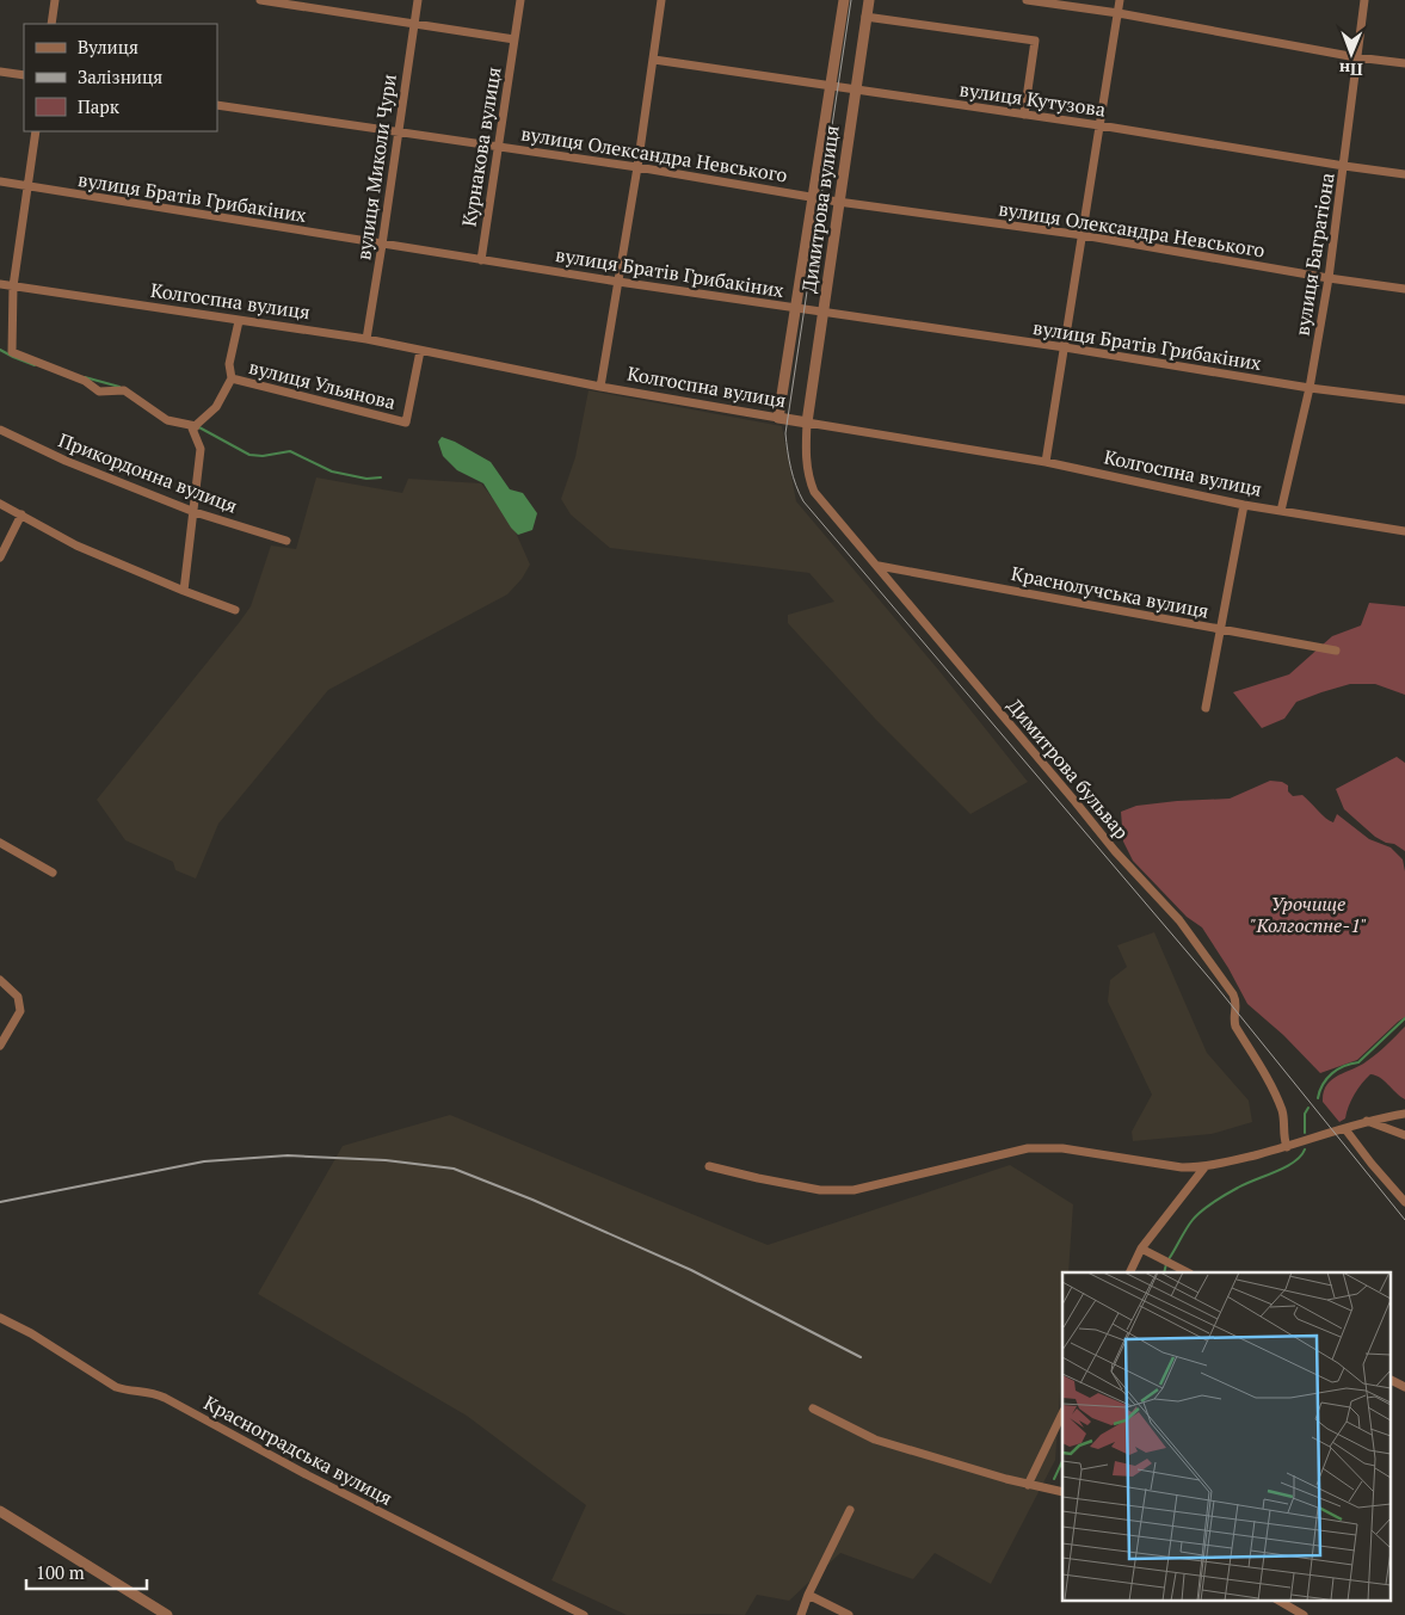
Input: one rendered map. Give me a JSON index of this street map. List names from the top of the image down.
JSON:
{
  "streets": {
    "street": [
      "вулиця Кутузова",
      "Курнакова вулиця",
      "вулиця Олександра Невського",
      "вулиця Миколи Чури",
      "вулиця Братів Грибакіних",
      "Димитрова вулиця",
      "вулиця Багратіона",
      "Колгоспна вулиця",
      "вулиця Ульянова",
      "Прикордонна вулиця",
      "Краснолучська вулиця",
      "Димитрова бульвар",
      "Красноградська вулиця"
    ]
  },
  "crossings": [
    ["вулиця Кутузова", "Димитрова вулиця"],
    ["вулиця Кутузова", "вулиця Багратіона"],
    ["Курнакова вулиця", "вулиця Олександра Невського"],
    ["Курнакова вулиця", "вулиця Братів Грибакіних"],
    ["вулиця Олександра Невського", "вулиця Миколи Чури"],
    ["вулиця Олександра Невського", "Димитрова вулиця"],
    ["вулиця Олександра Невського", "вулиця Багратіона"],
    ["вулиця Миколи Чури", "вулиця Братів Грибакіних"],
    ["вулиця Миколи Чури", "Колгоспна вулиця"],
    ["вулиця Братів Грибакіних", "Димитрова вулиця"],
    ["вулиця Братів Грибакіних", "вулиця Багратіона"],
    ["Димитрова вулиця", "Колгоспна вулиця"],
    ["Димитрова вулиця", "Димитрова бульвар"],
    ["вулиця Багратіона", "Колгоспна вулиця"],
    ["Колгоспна вулиця", "вулиця Ульянова"],
    ["Колгоспна вулиця", "Димитрова бульвар"],
    ["Краснолучська вулиця", "Димитрова бульвар"]
  ],
  "parks": ["Урочище \"Колгоспне-1\""],
  "legend": ["Вулиця", "Залізниця", "Парк"],
  "scale_bar": "100 m",
  "north": "bottom"
}
